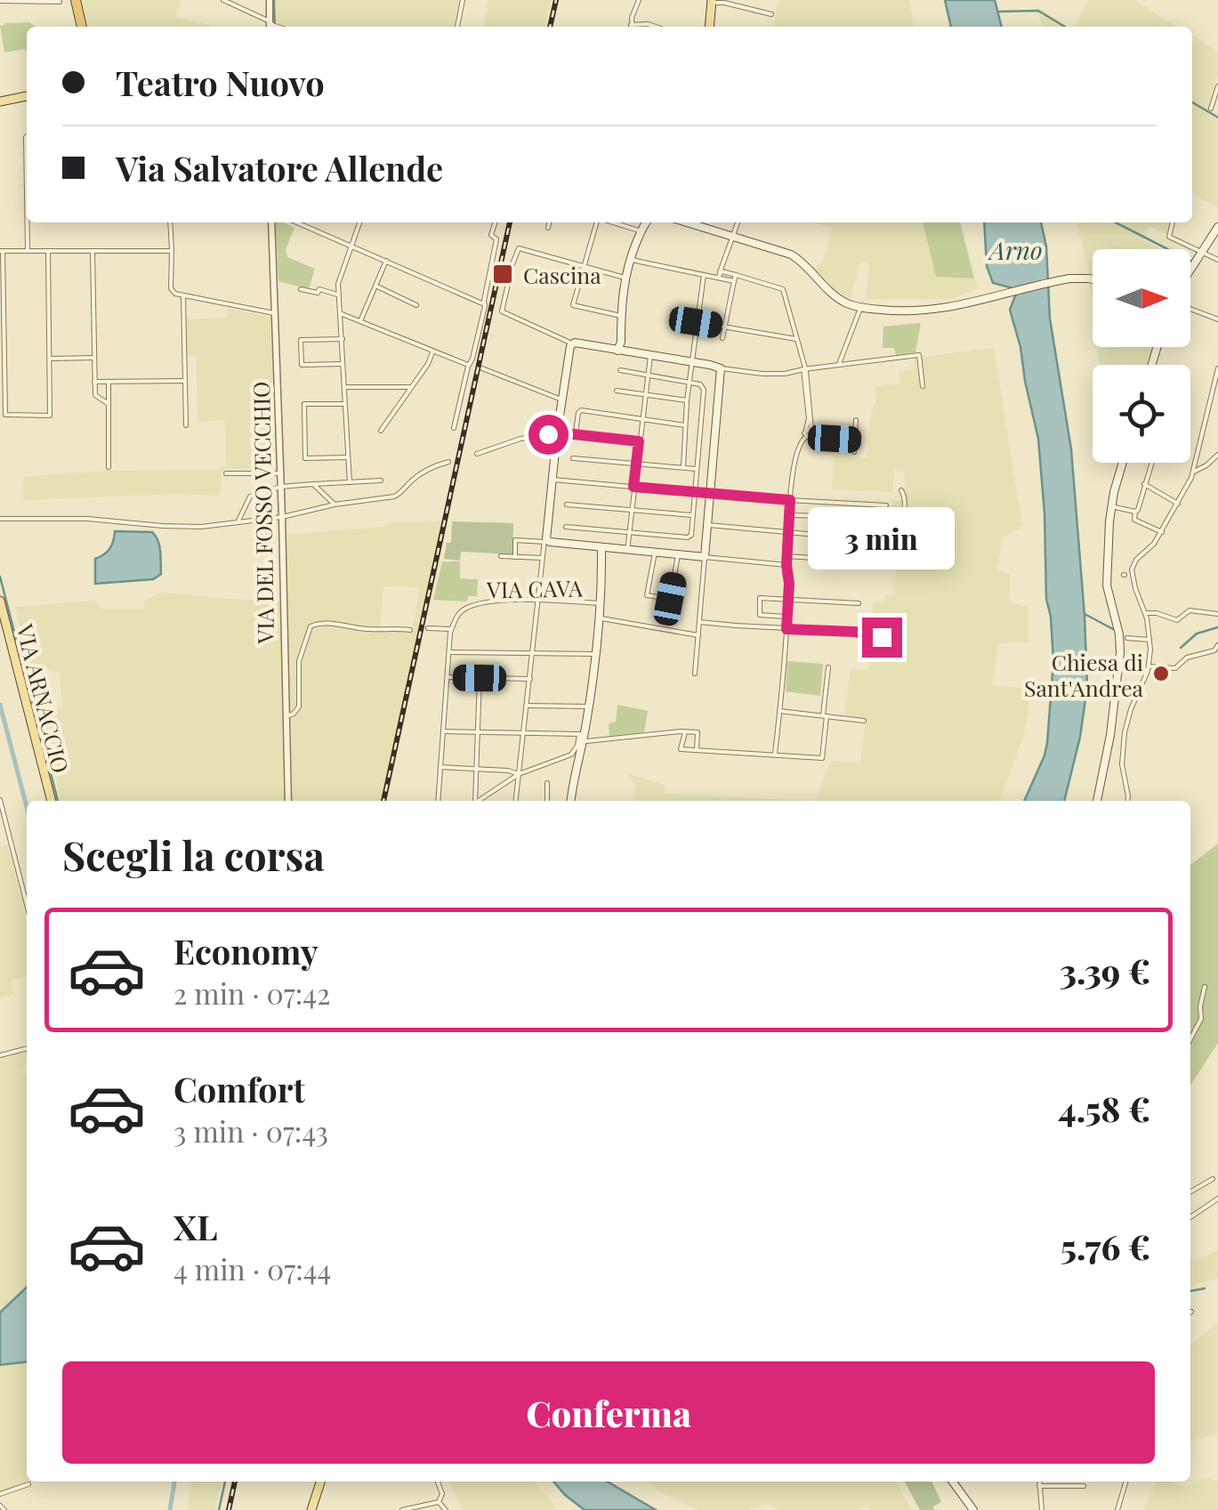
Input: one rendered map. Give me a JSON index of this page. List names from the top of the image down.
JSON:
{
  "streets": {
    "main road": ["VIA ARNACCIO"],
    "street": ["VIA DEL FOSSO VECCHIO", "VIA CAVA"]
  },
  "water": ["Arno"],
  "places": {
    "transit": ["Cascina"],
    "other": ["Chiesa di Sant'Andrea"]
  },
  "north": "right",
  "page": {
    "banner": ["Teatro Nuovo", "Via Salvatore Allende"],
    "bubble": "3 min",
    "heading": "Scegli la corsa",
    "list": [
      {
        "name": "Economy",
        "note": "2 min · 07:42",
        "value": "3.39 €"
      },
      {
        "name": "Comfort",
        "note": "3 min · 07:43",
        "value": "4.58 €"
      },
      {
        "name": "XL",
        "note": "4 min · 07:44",
        "value": "5.76 €"
      }
    ],
    "buttons": "Conferma"
  }
}
